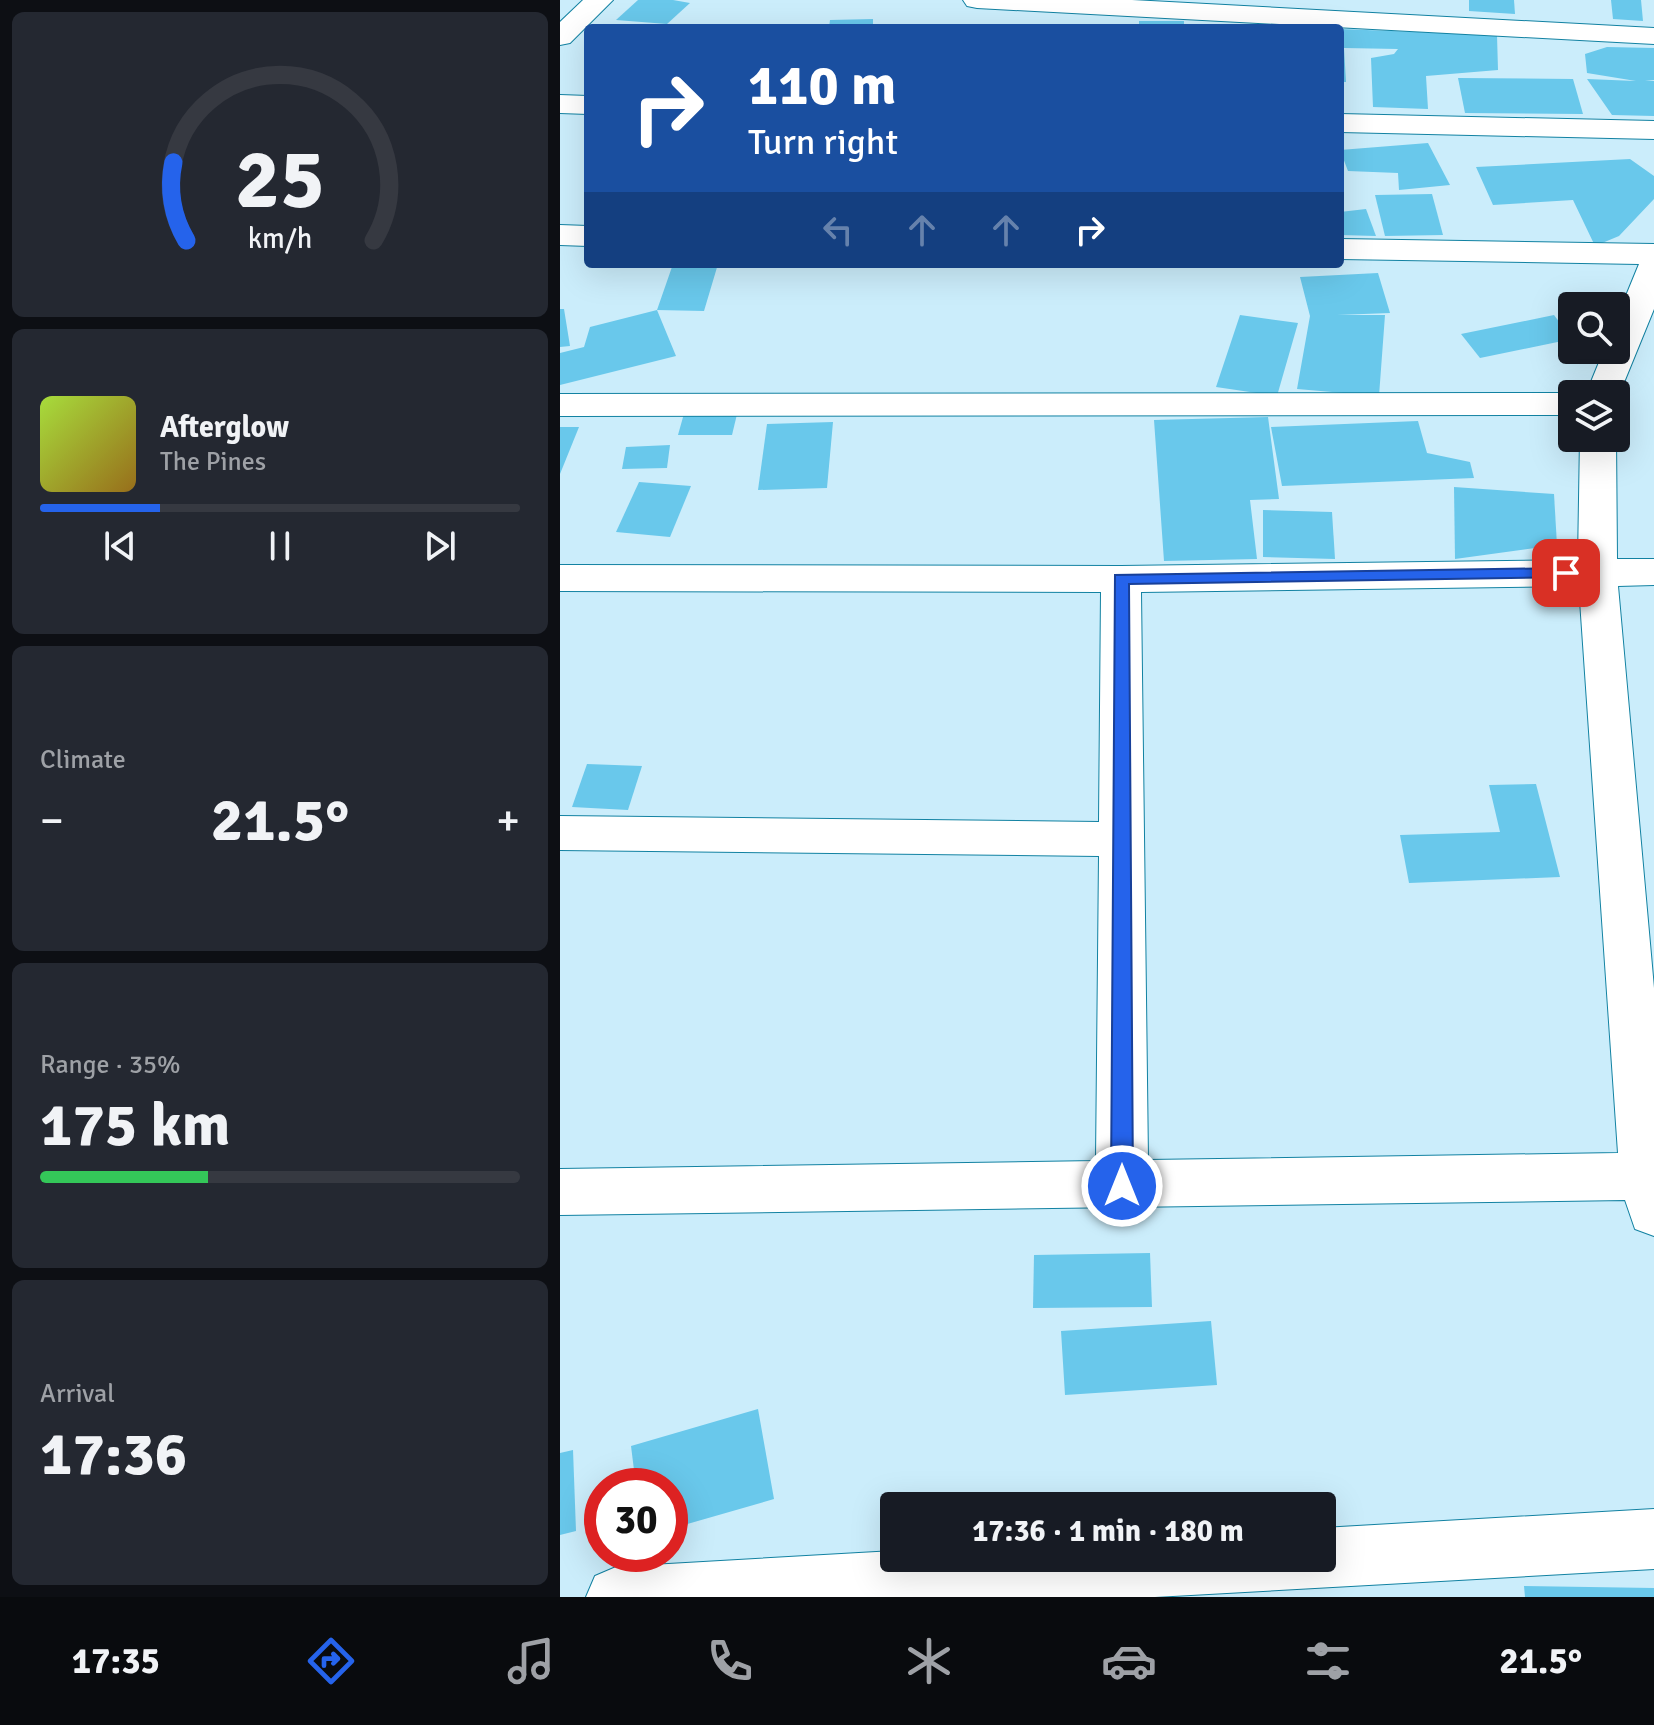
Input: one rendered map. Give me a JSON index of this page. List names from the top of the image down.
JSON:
{
  "page": {
    "turn": ["110 m", "Turn right"],
    "song": ["Afterglow", "The Pines"],
    "tile": [
      "Climate",
      ["Range · 35%", "175 km"],
      ["Arrival", "17:36"]
    ],
    "heat": ["−", "21.5°", "+"],
    "limit": "30",
    "trip": "17:36 · 1 min · 180 m",
    "tabs": ["17:35", "21.5°"],
    "gauge": ["25", "km/h"]
  }
}
